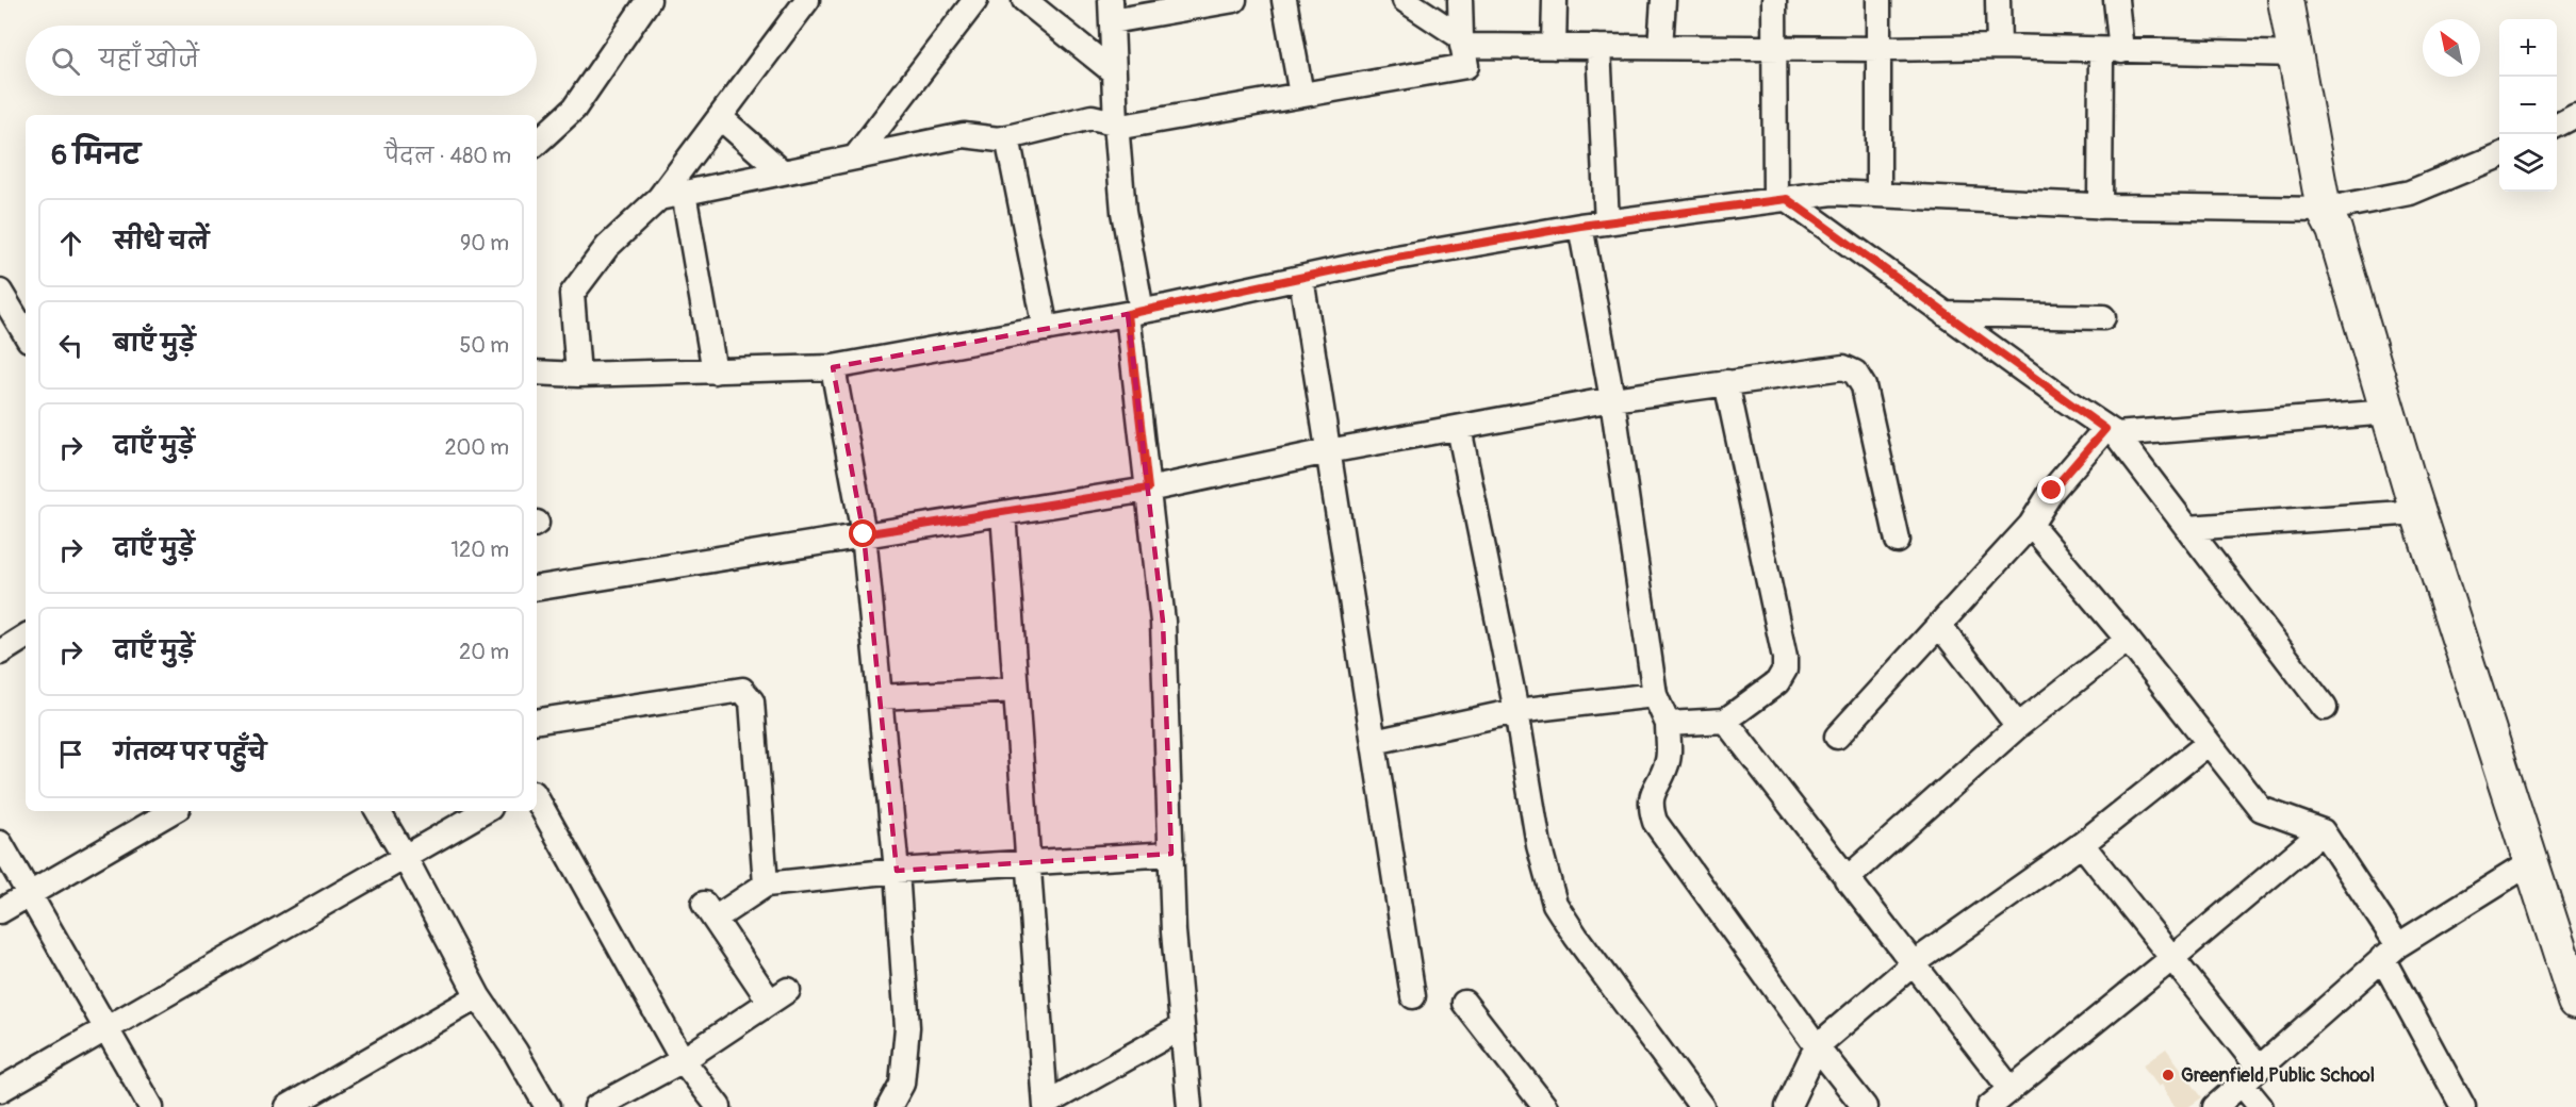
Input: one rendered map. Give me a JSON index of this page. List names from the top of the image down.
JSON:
{
  "places": ["Greenfield Public School"],
  "north": "top left",
  "page": {
    "map_buttons": ["+", "−"],
    "search": "यहाँ खोजें",
    "heading": ["6 मिनट", "पैदल · 480 m"],
    "list": [
      ["सीधे चलें", "90 m"],
      ["बाएँ मुड़ें", "50 m"],
      ["दाएँ मुड़ें", "200 m"],
      ["दाएँ मुड़ें", "120 m"],
      ["दाएँ मुड़ें", "20 m"],
      "गंतव्य पर पहुँचे"
    ]
  }
}
